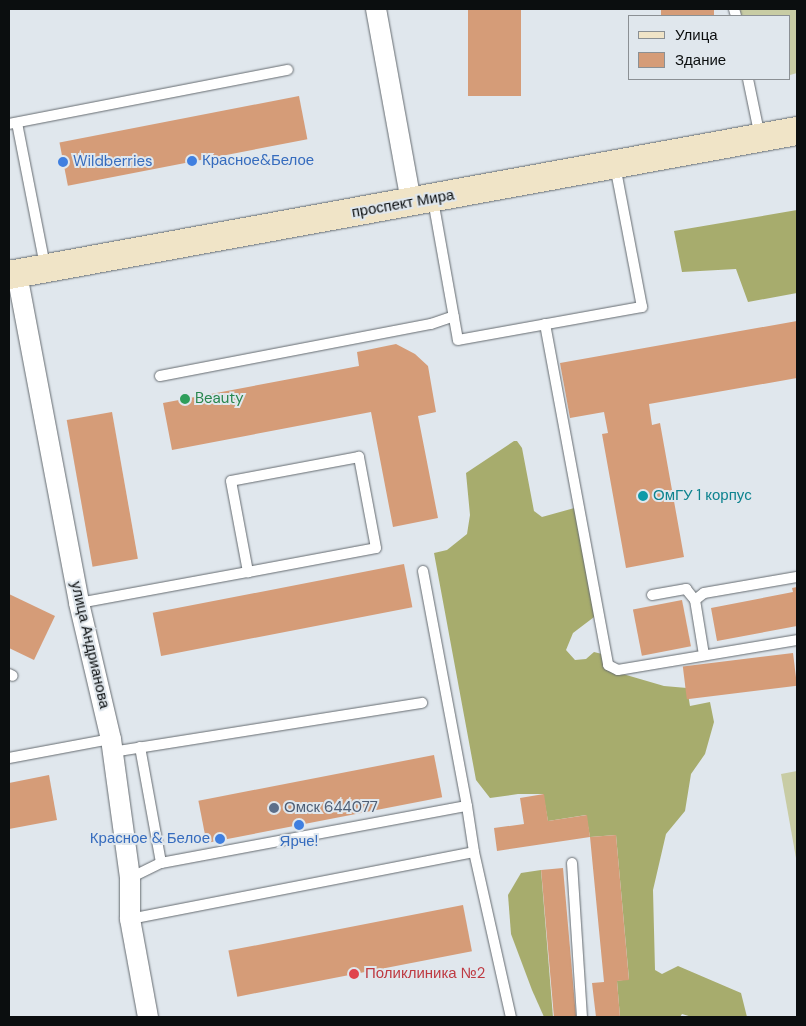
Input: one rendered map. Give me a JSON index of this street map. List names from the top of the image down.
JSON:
{
  "streets": {
    "main road": ["проспект Мира"],
    "street": ["улица Андрианова"]
  },
  "crossings": [
    ["проспект Мира", "улица Андрианова"]
  ],
  "places": [
    "Красное&Белое",
    "Wildberries",
    "Beauty",
    "ОмГУ 1 корпус",
    "Омск 644077",
    "Ярче!",
    "Красное & Белое",
    "Поликлиника №2"
  ],
  "legend": ["Улица", "Здание"]
}
